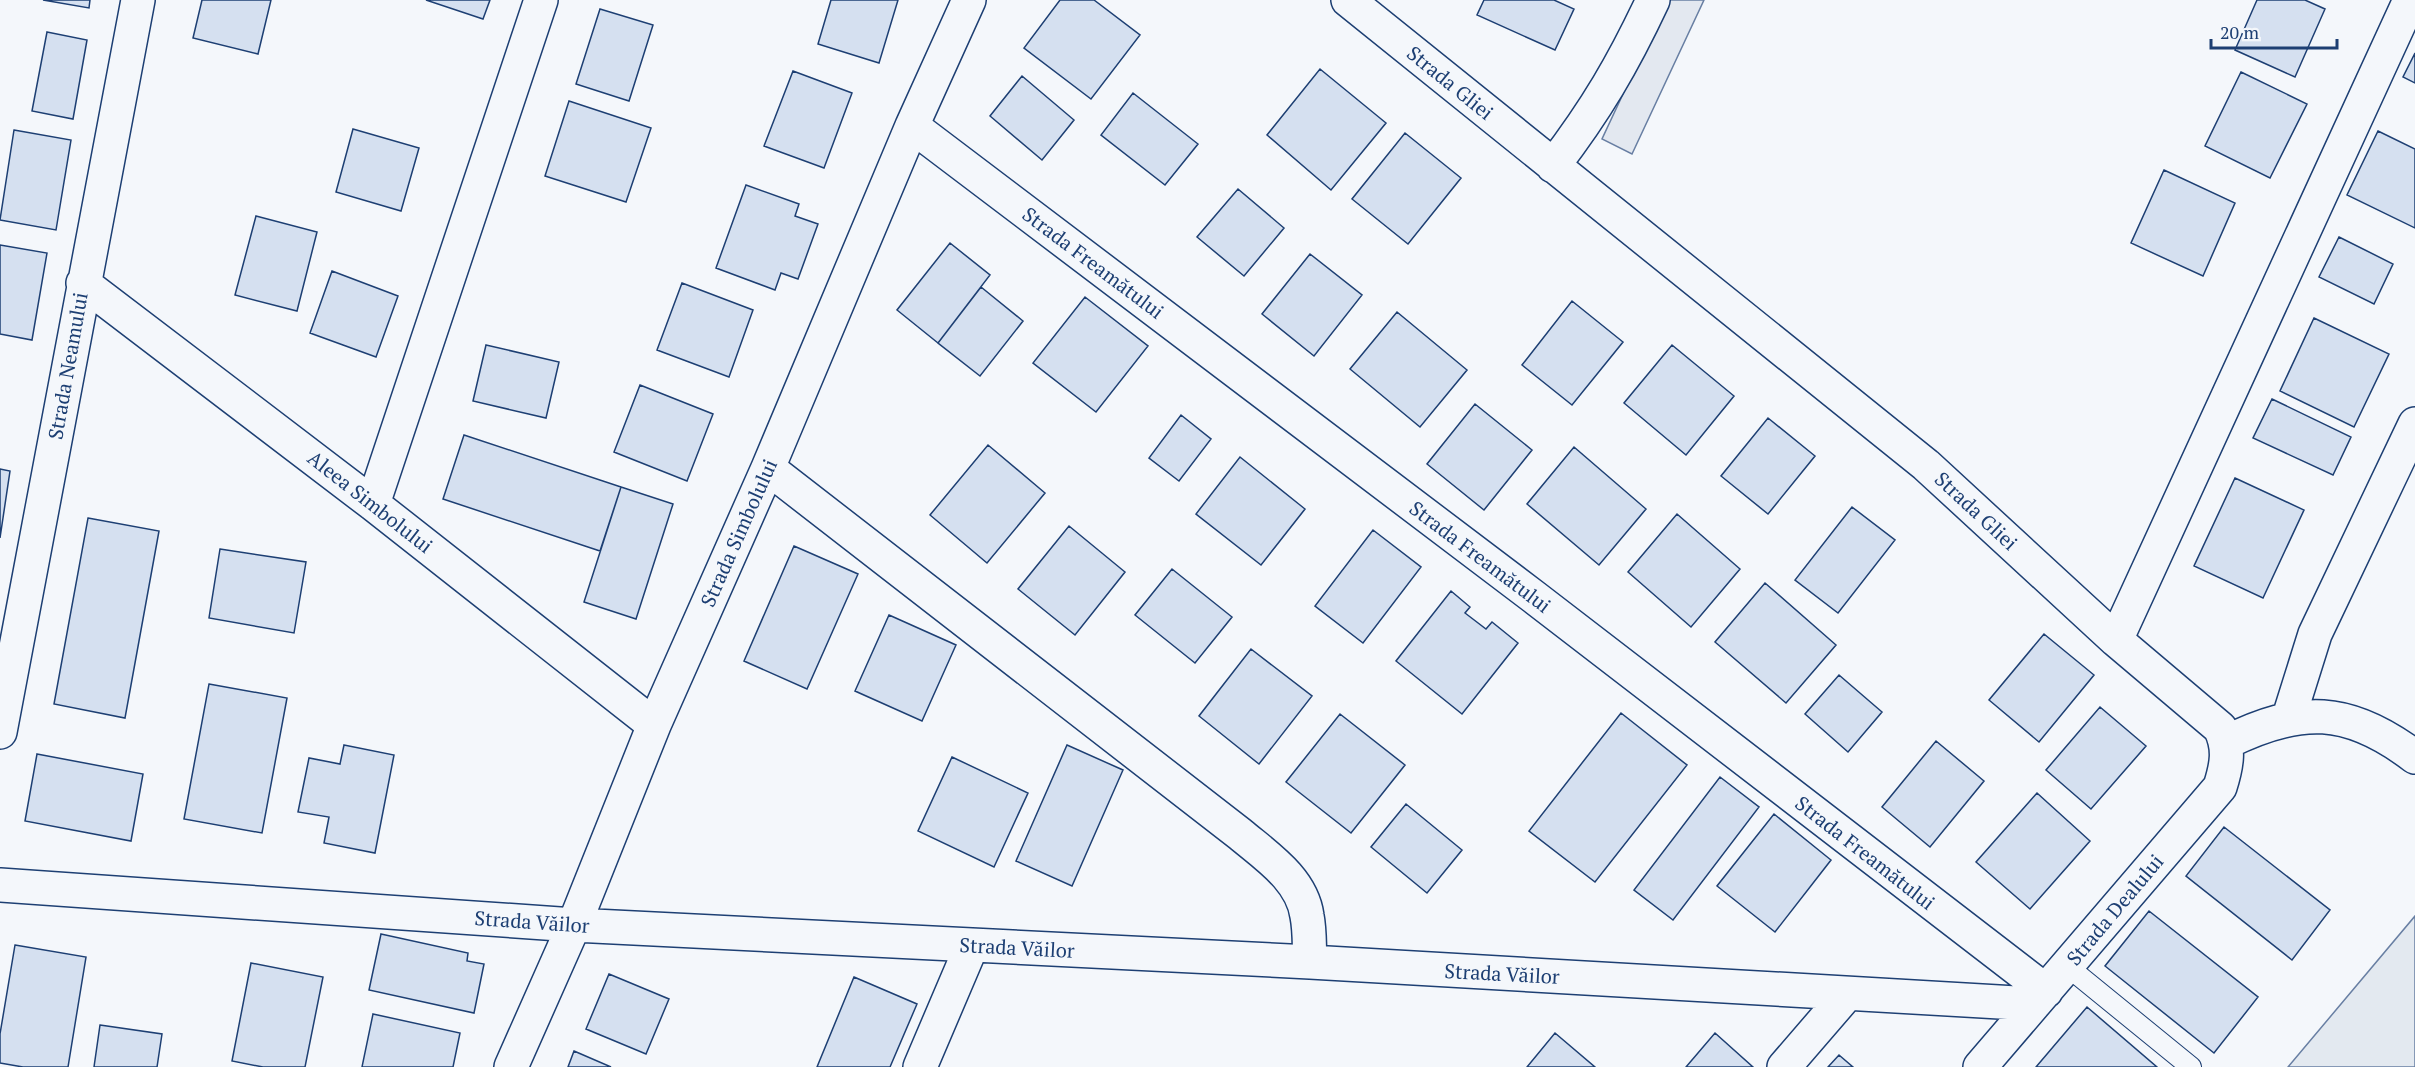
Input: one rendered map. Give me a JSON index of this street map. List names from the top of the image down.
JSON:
{
  "streets": {
    "street": [
      "Strada Gliei",
      "Strada Freamătului",
      "Strada Neamului",
      "Aleea Simbolului",
      "Strada Simbolului",
      "Strada Dealului",
      "Strada Văilor"
    ]
  },
  "crossings": [
    ["Strada Gliei", "Strada Dealului"],
    ["Strada Freamătului", "Strada Simbolului"],
    ["Strada Freamătului", "Strada Dealului"],
    ["Strada Freamătului", "Strada Văilor"],
    ["Strada Neamului", "Aleea Simbolului"],
    ["Aleea Simbolului", "Strada Simbolului"],
    ["Strada Simbolului", "Strada Văilor"],
    ["Strada Dealului", "Strada Văilor"]
  ],
  "scale_bar": "20 m"
}
